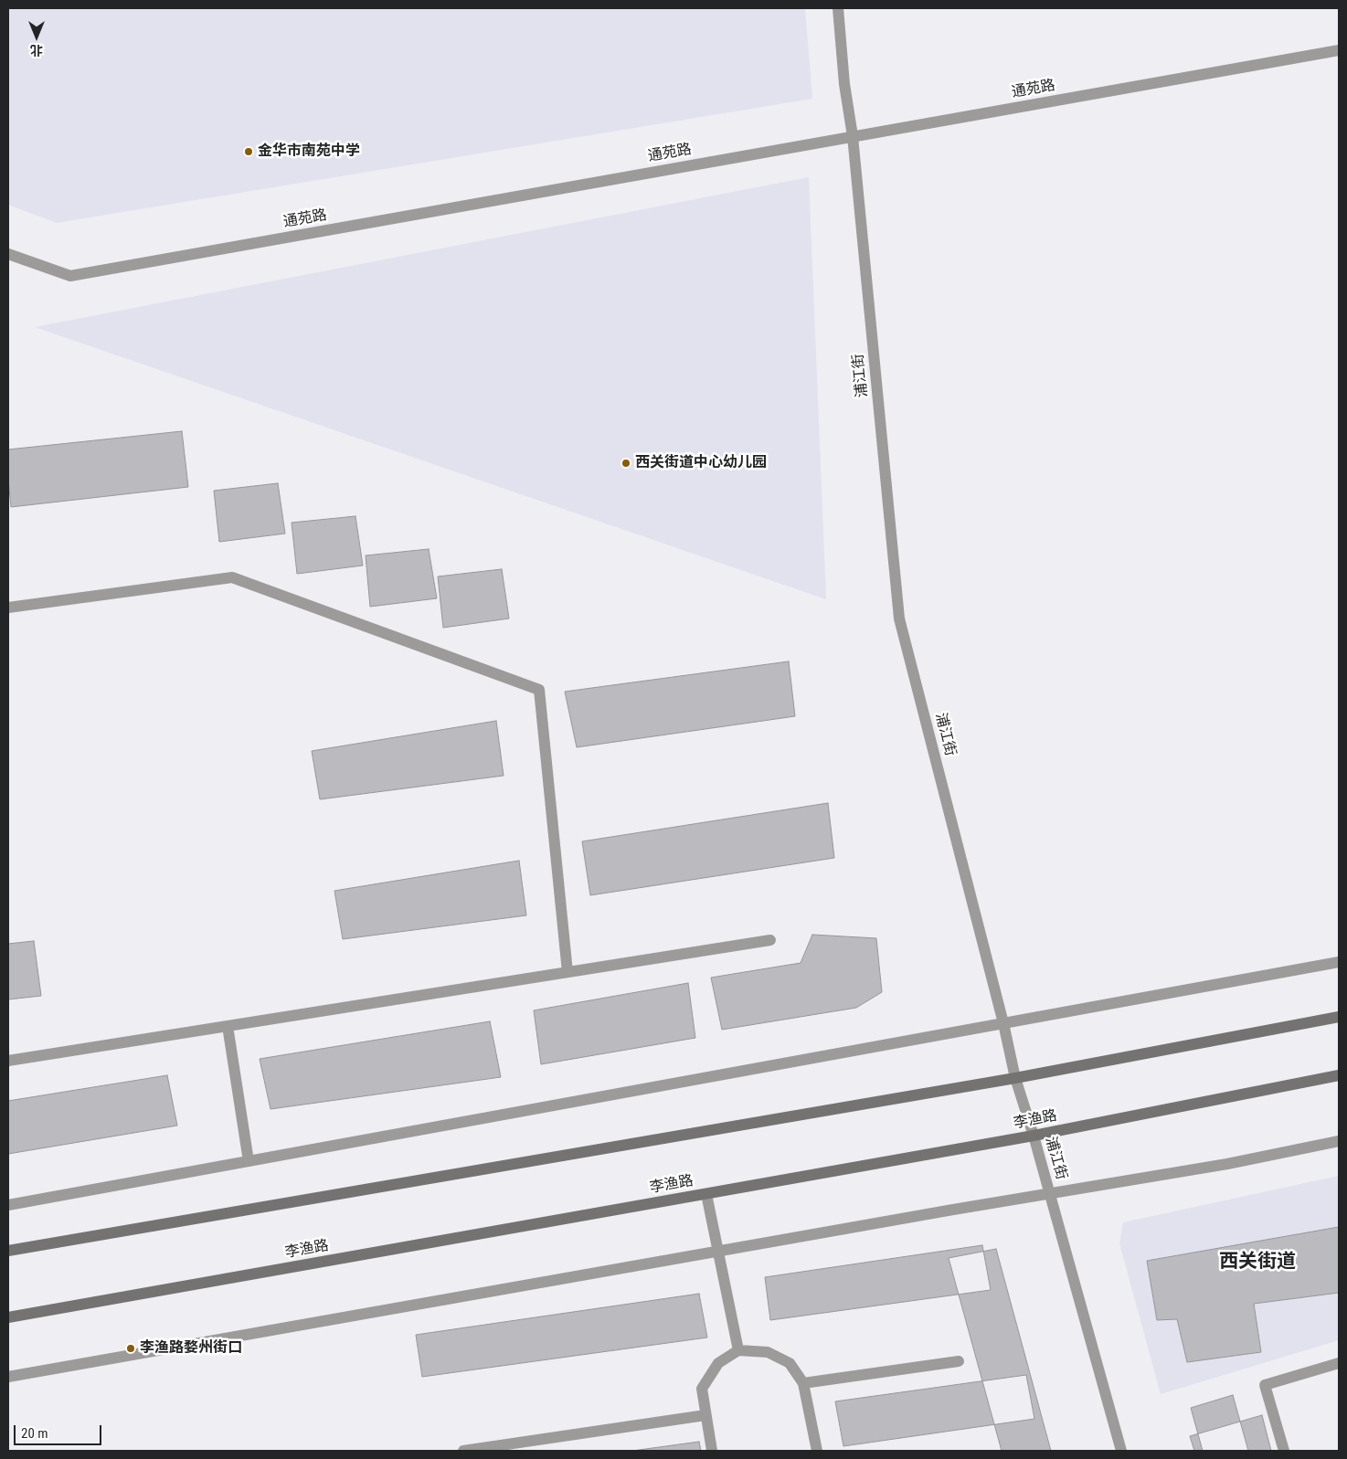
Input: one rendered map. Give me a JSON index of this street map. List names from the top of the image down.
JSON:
{
  "streets": {
    "main road": ["李渔路"],
    "street": ["通苑路", "浦江街"]
  },
  "crossings": [
    ["通苑路", "浦江街"],
    ["浦江街", "李渔路"]
  ],
  "districts": ["西关街道"],
  "places": ["金华市南苑中学", "西关街道中心幼儿园", "李渔路婺州街口"],
  "scale_bar": "20 m",
  "north": "bottom"
}
